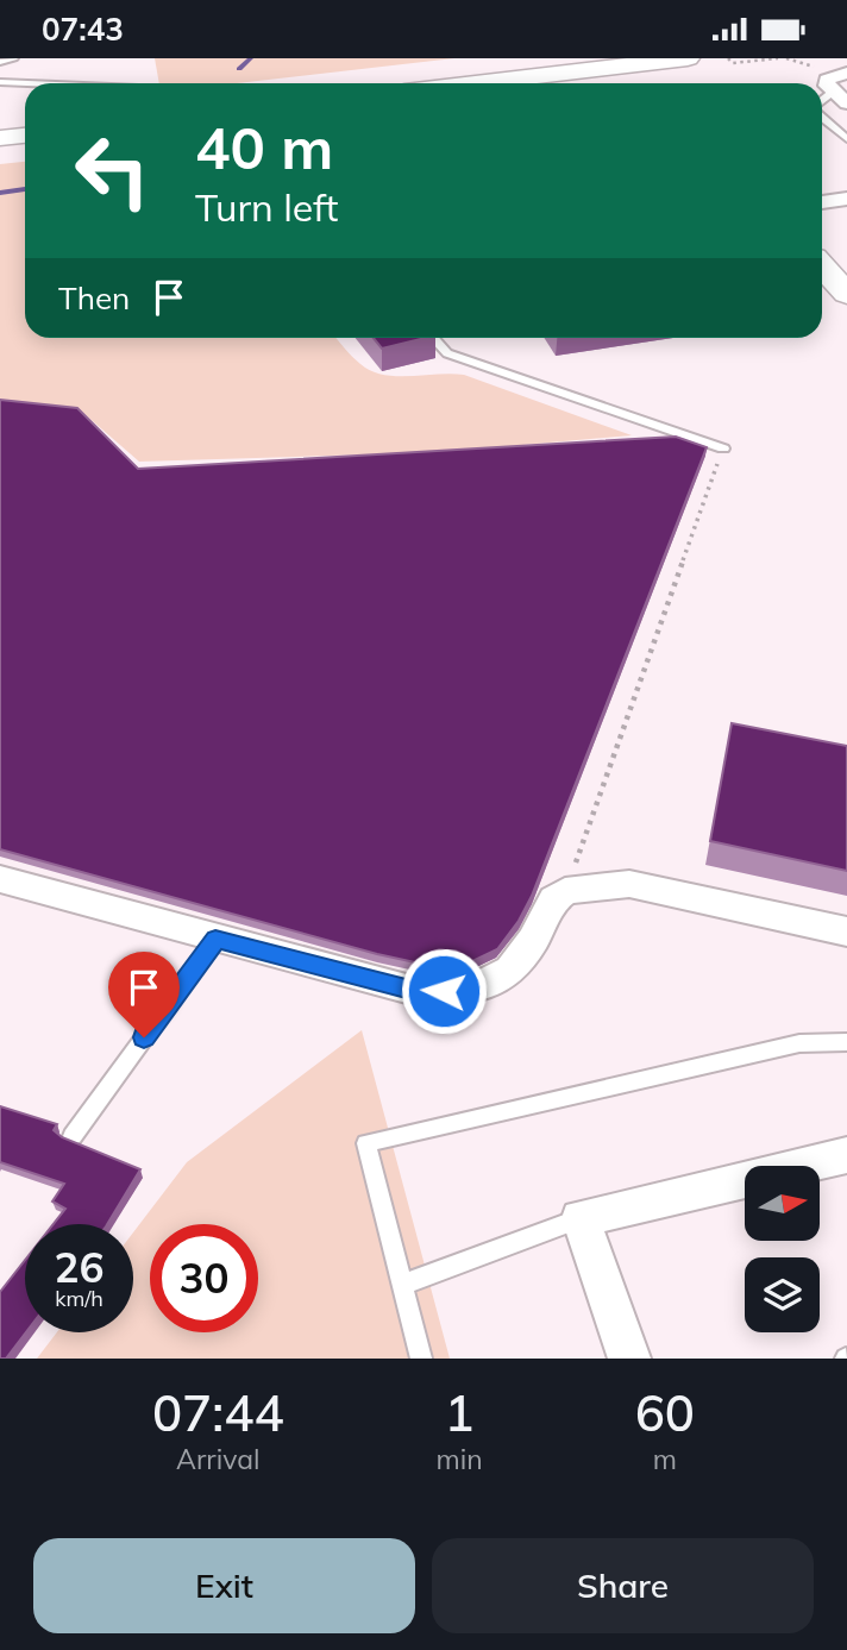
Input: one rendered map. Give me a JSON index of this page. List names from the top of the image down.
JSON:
{
  "north": "right",
  "page": {
    "status": "07:43",
    "turn": ["40 m", "Turn left"],
    "then": "Then",
    "speed": "26 km/h",
    "limit": "30",
    "eta": [
      "07:44",
      "Arrival",
      "1",
      "min",
      "60",
      "m"
    ],
    "buttons": ["Exit", "Share"]
  }
}
